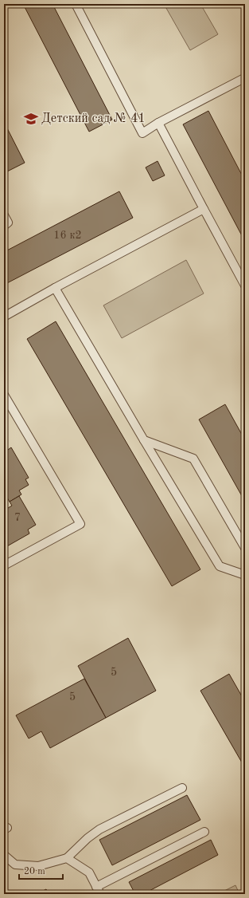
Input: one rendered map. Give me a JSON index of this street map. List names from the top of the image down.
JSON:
{
  "places": {
    "school or university": ["Детский сад № 41"]
  },
  "house_numbers": [
    "16 к2",
    "7",
    "5",
    "5"
  ],
  "scale_bar": "20 m"
}
